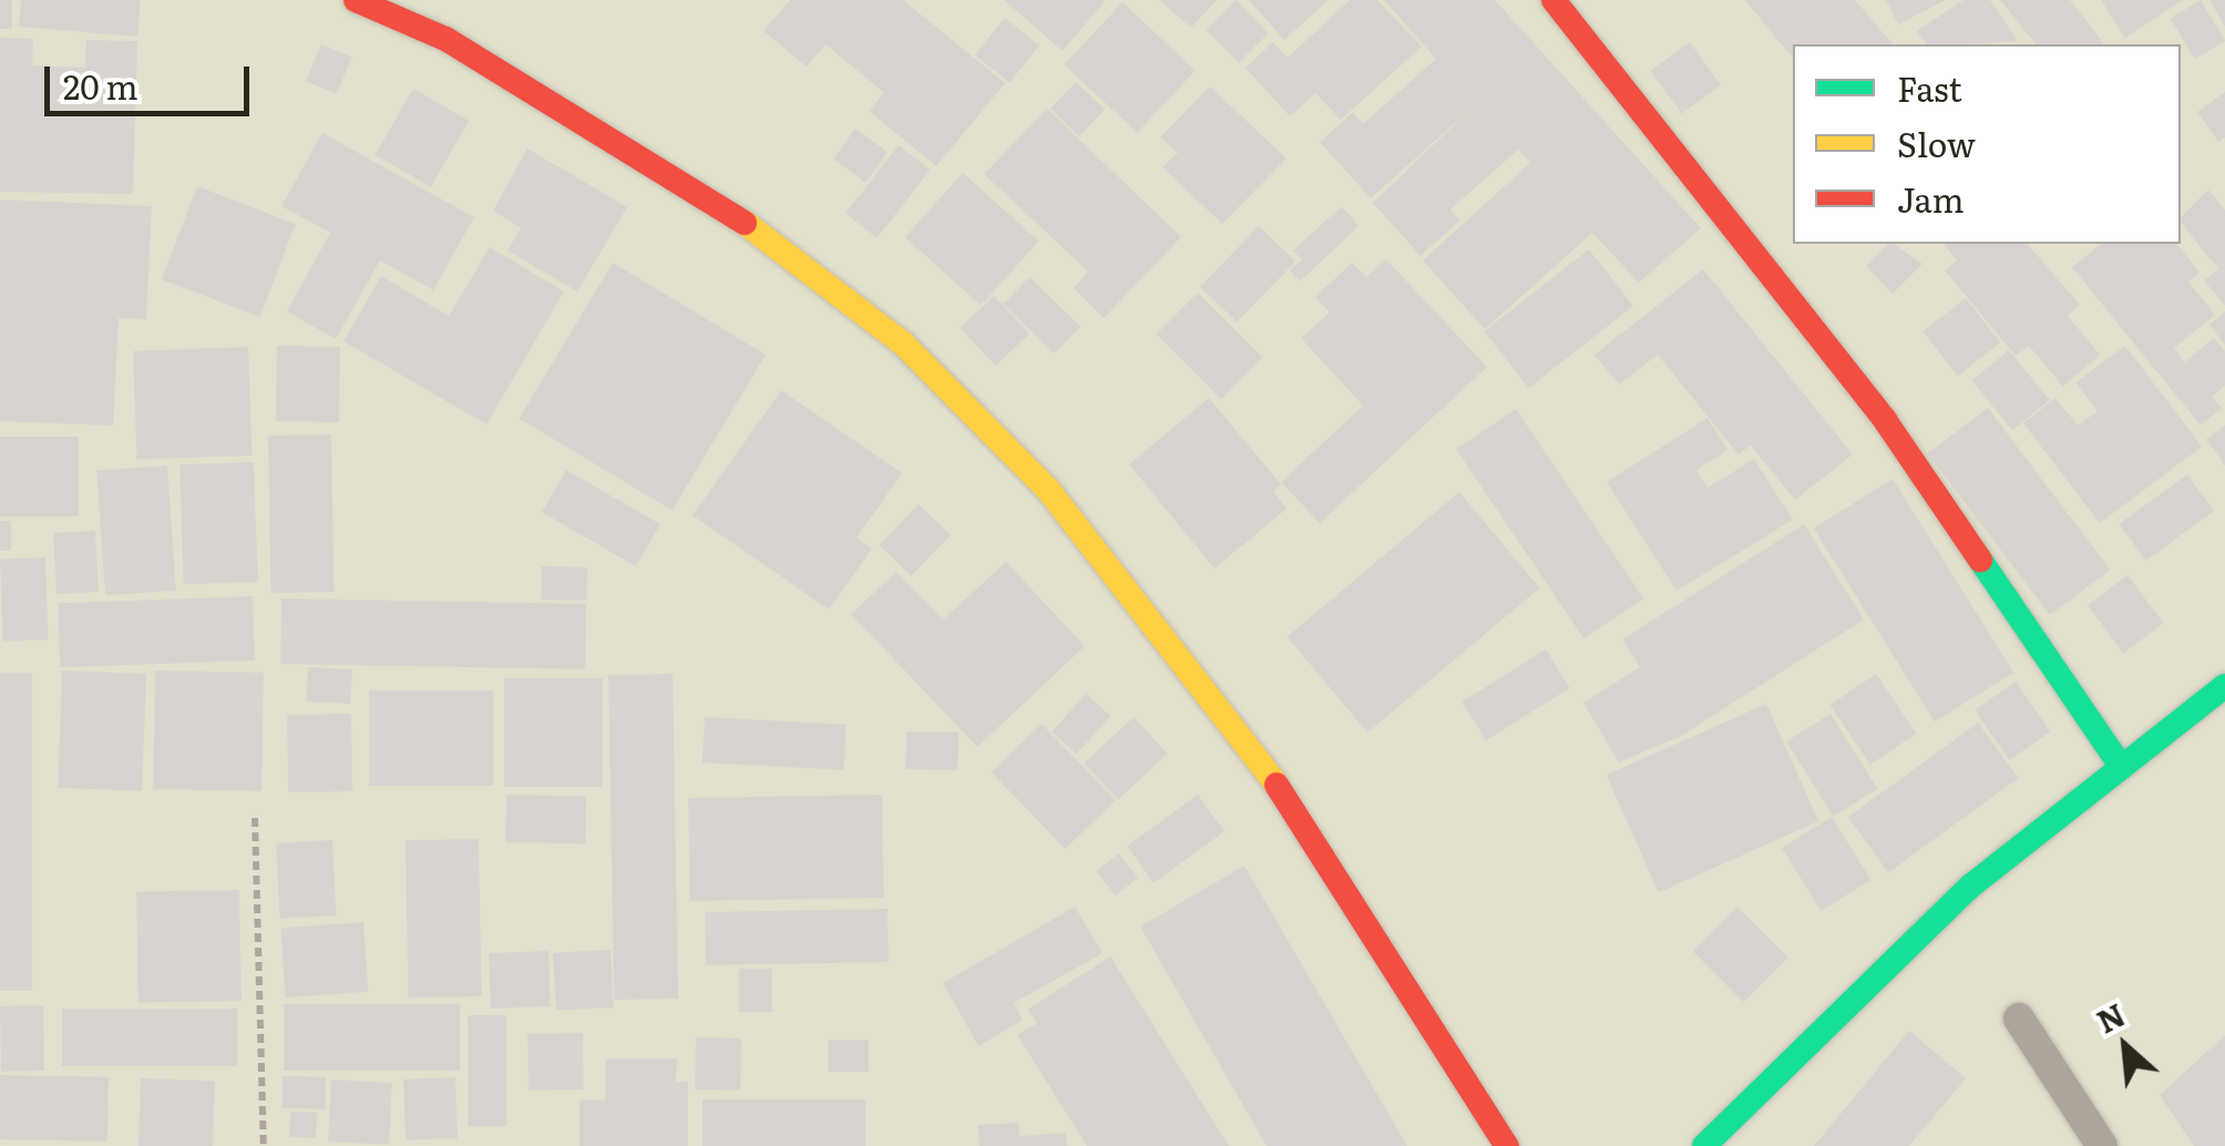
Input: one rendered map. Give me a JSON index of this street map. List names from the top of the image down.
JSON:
{
  "legend": ["Fast", "Slow", "Jam"],
  "scale_bar": "20 m",
  "north": "top left"
}
